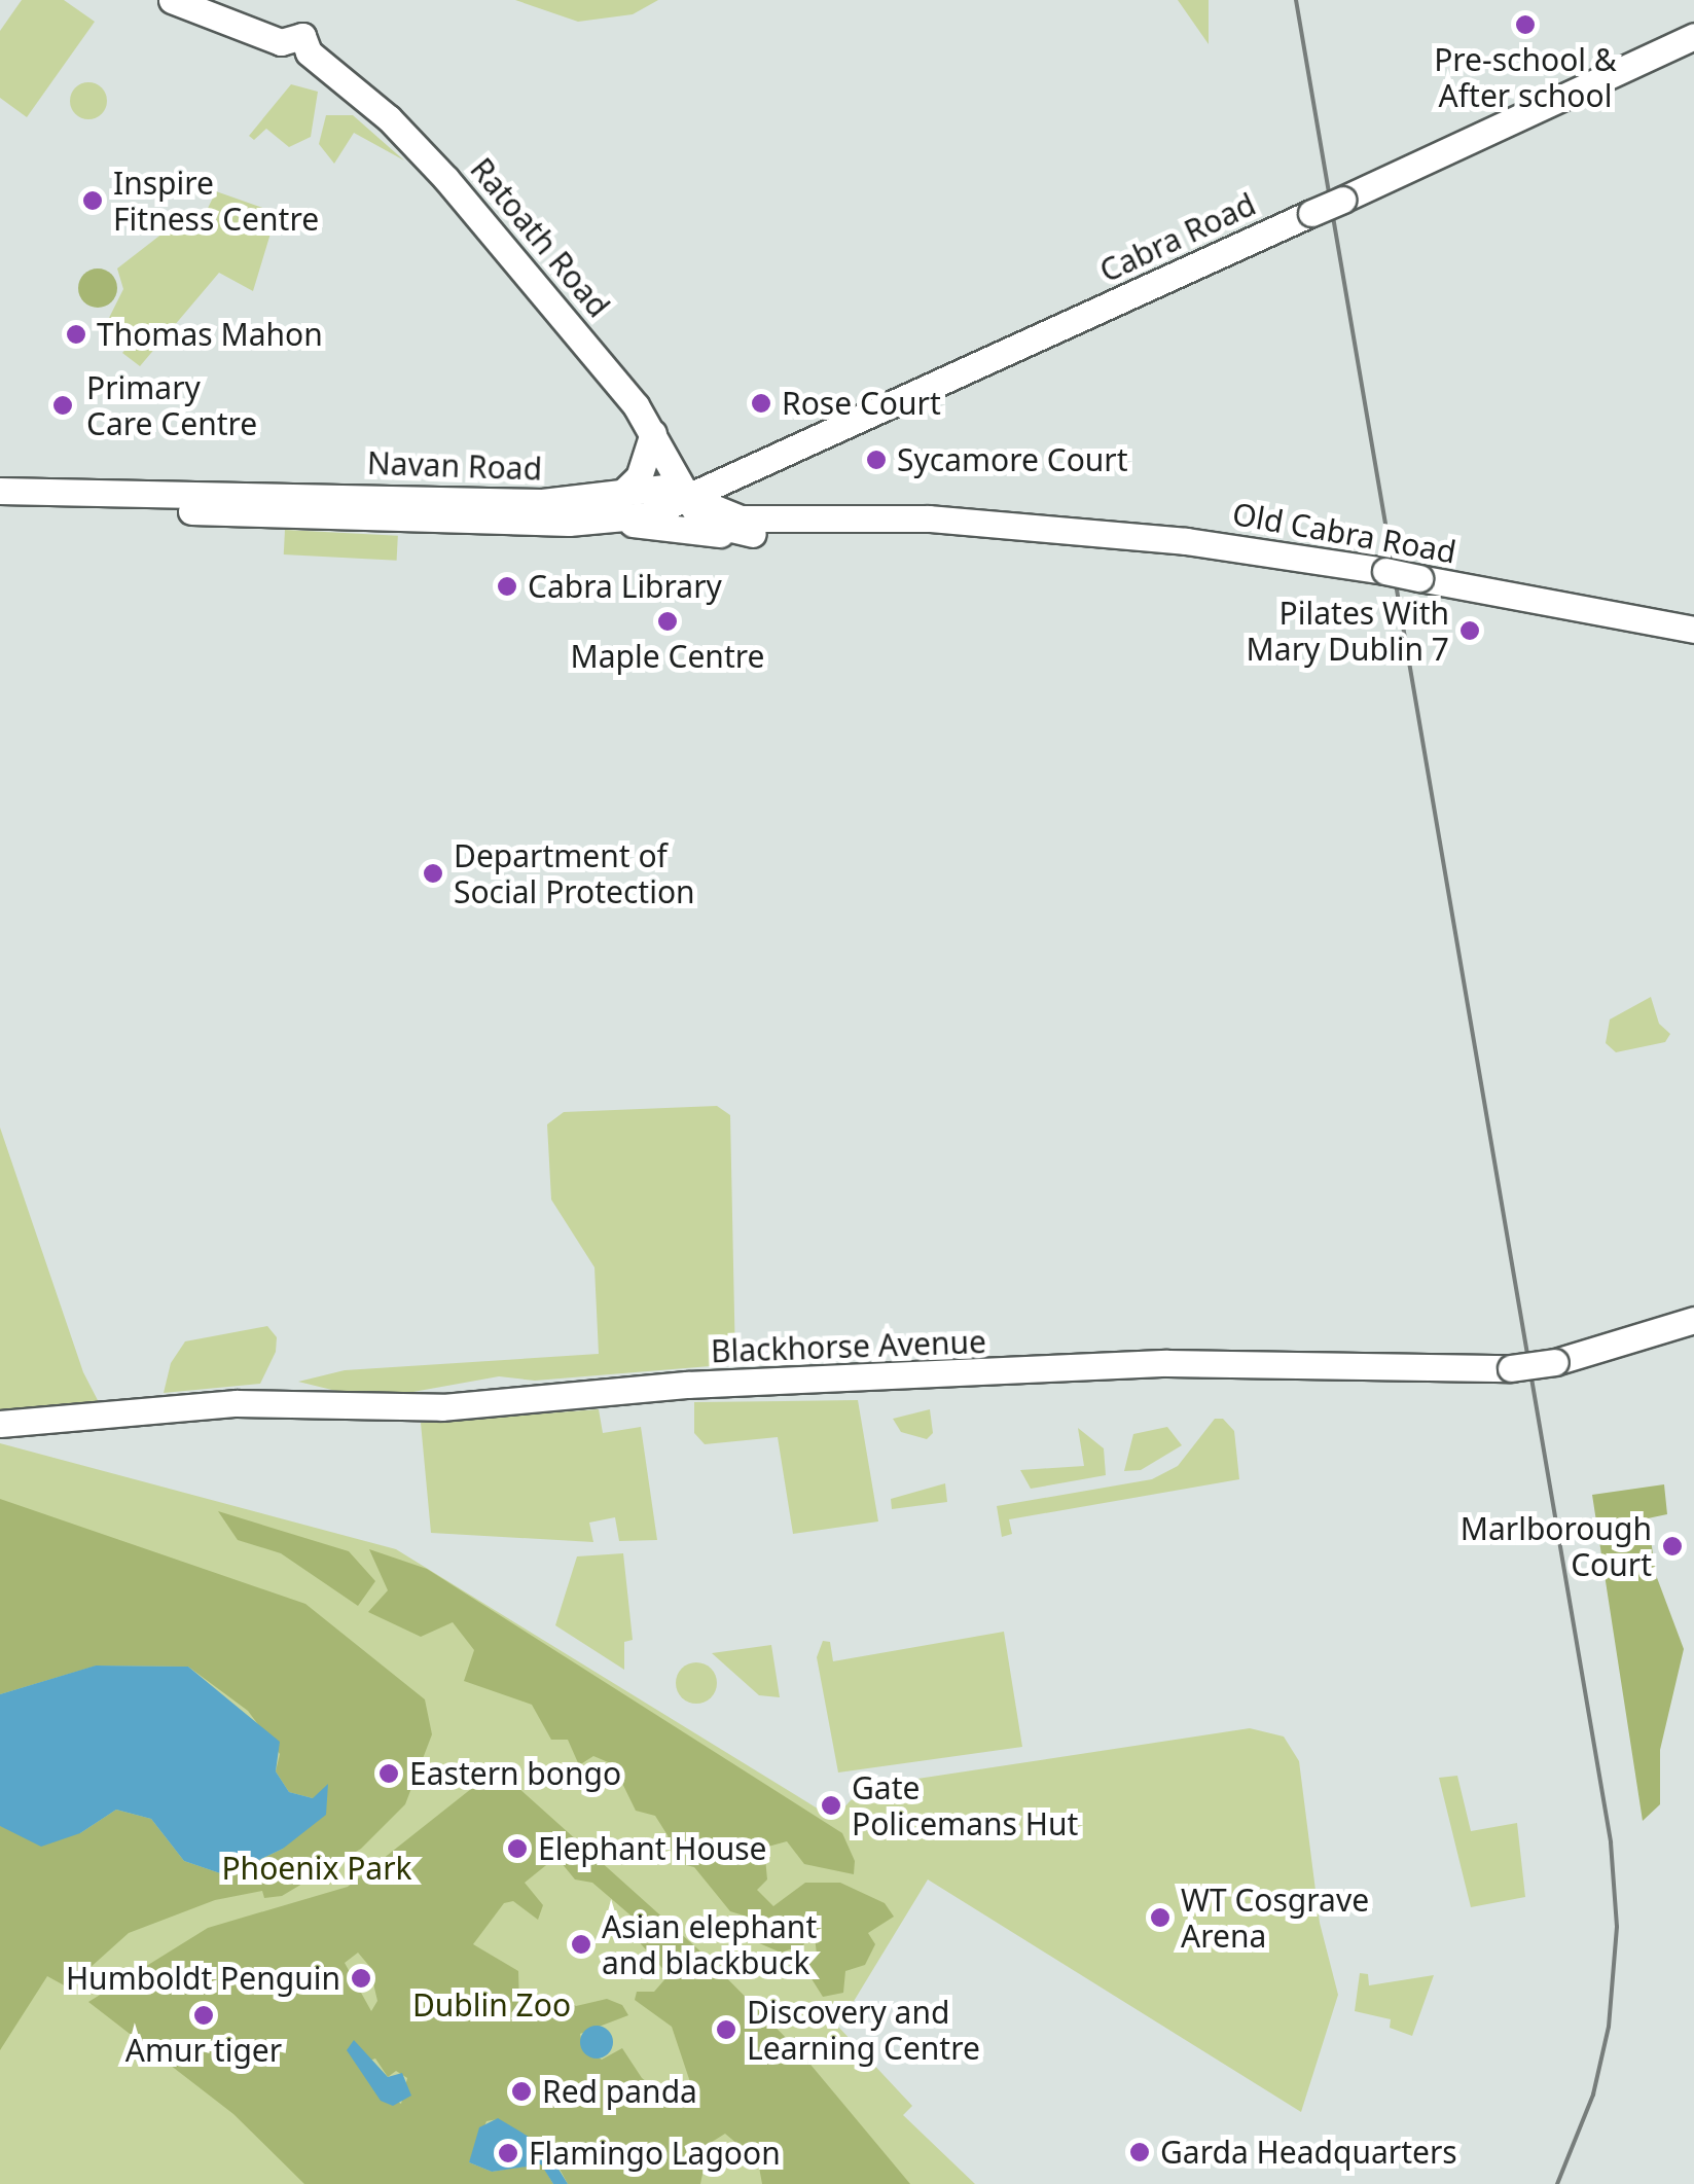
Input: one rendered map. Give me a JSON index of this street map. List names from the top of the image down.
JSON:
{
  "streets": {
    "main road": [
      "Ratoath Road",
      "Cabra Road",
      "Navan Road",
      "Old Cabra Road",
      "Blackhorse Avenue"
    ]
  },
  "crossings": [
    ["Ratoath Road", "Cabra Road"],
    ["Ratoath Road", "Navan Road"],
    ["Ratoath Road", "Old Cabra Road"],
    ["Cabra Road", "Navan Road"],
    ["Cabra Road", "Old Cabra Road"],
    ["Navan Road", "Old Cabra Road"]
  ],
  "parks": ["Phoenix Park", "Dublin Zoo"],
  "places": [
    "Pre-school & After school",
    "Inspire Fitness Centre",
    "Thomas Mahon",
    "Rose Court",
    "Primary Care Centre",
    "Sycamore Court",
    "Cabra Library",
    "Maple Centre",
    "Pilates With Mary Dublin 7",
    "Department of Social Protection",
    "Marlborough Court",
    "Eastern bongo",
    "Gate Policemans Hut",
    "Elephant House",
    "WT Cosgrave Arena",
    "Asian elephant and blackbuck",
    "Humboldt Penguin",
    "Amur tiger",
    "Discovery and Learning Centre",
    "Red panda",
    "Garda Headquarters",
    "Flamingo Lagoon"
  ]
}
